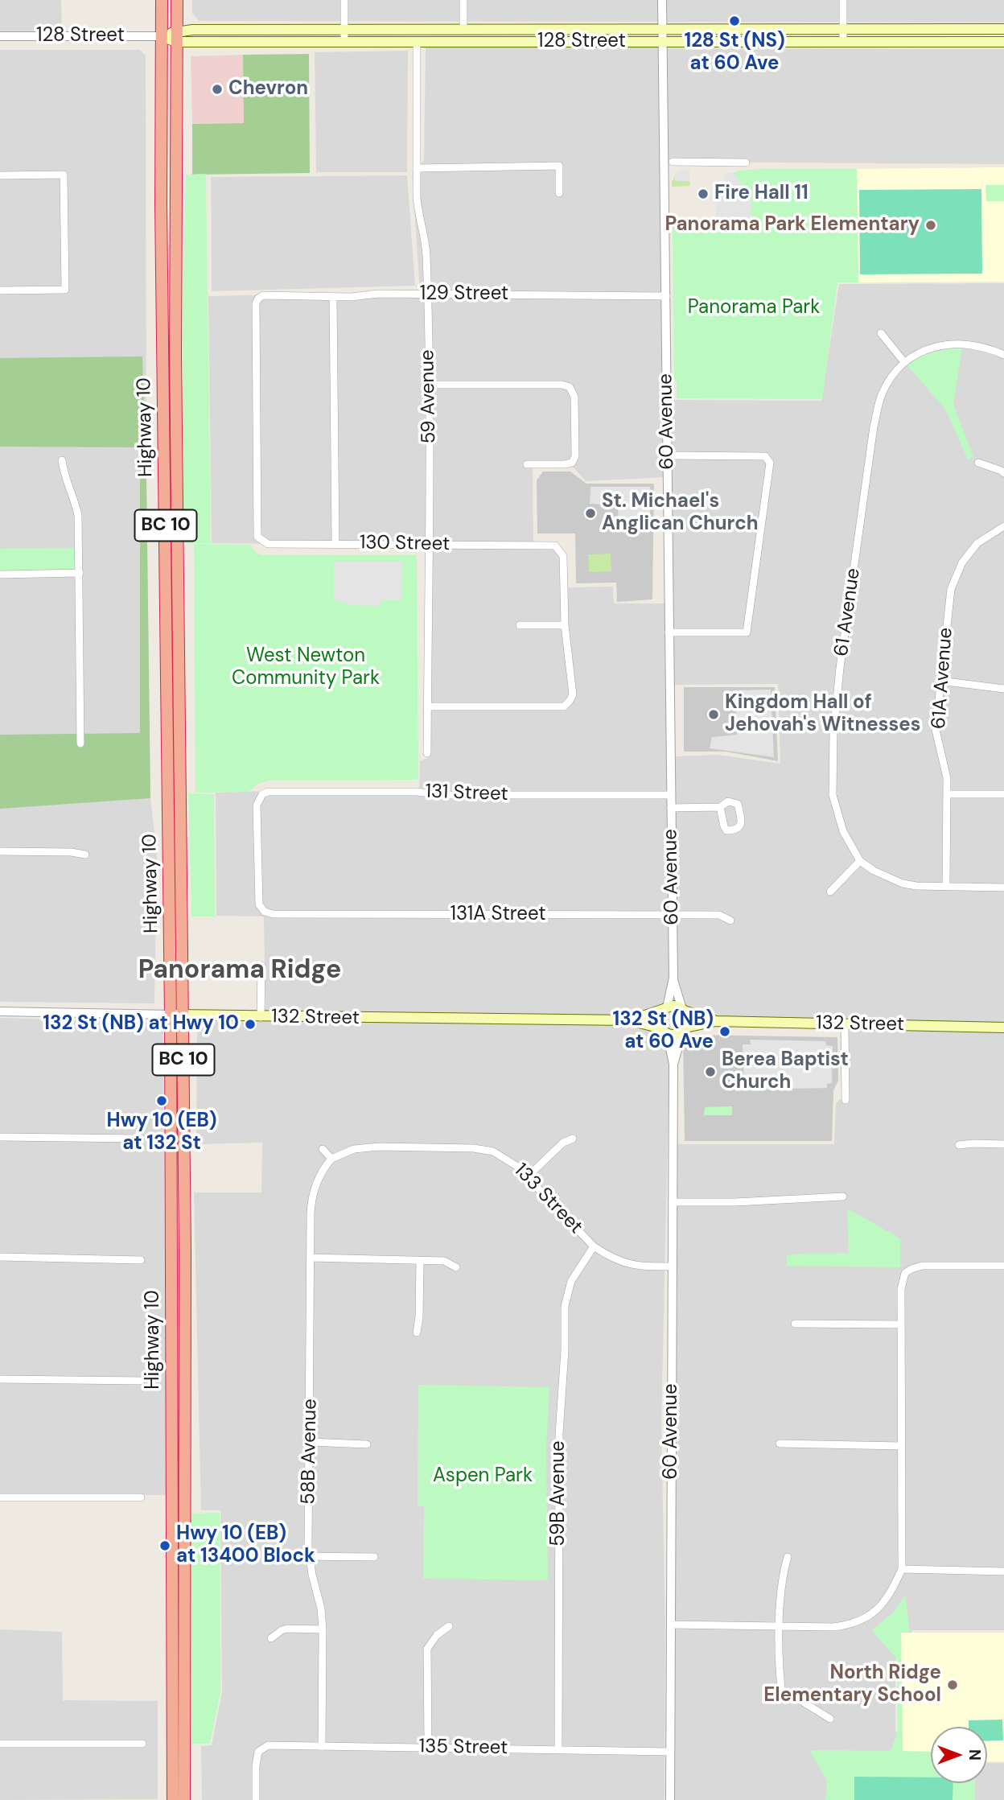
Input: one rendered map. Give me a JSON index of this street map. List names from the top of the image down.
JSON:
{
  "streets": {
    "highway": ["Highway 10", "BC 10"],
    "main road": ["128 Street", "132 Street"],
    "street": [
      "129 Street",
      "59 Avenue",
      "60 Avenue",
      "130 Street",
      "61 Avenue",
      "61A Avenue",
      "131 Street",
      "131A Street",
      "133 Street",
      "58B Avenue",
      "59B Avenue",
      "135 Street"
    ]
  },
  "crossings": [
    ["128 Street", "59 Avenue"],
    ["128 Street", "60 Avenue"],
    ["128 Street", "Highway 10"],
    ["129 Street", "59 Avenue"],
    ["129 Street", "60 Avenue"],
    ["129 Street", "130 Street"],
    ["59 Avenue", "130 Street"],
    ["60 Avenue", "131 Street"],
    ["60 Avenue", "131A Street"],
    ["60 Avenue", "132 Street"],
    ["60 Avenue", "133 Street"],
    ["60 Avenue", "135 Street"],
    ["Highway 10", "132 Street"],
    ["131 Street", "131A Street"],
    ["133 Street", "58B Avenue"],
    ["133 Street", "59B Avenue"],
    ["58B Avenue", "135 Street"],
    ["59B Avenue", "135 Street"]
  ],
  "districts": ["Panorama Ridge"],
  "parks": ["Panorama Park", "West Newton Community Park", "Aspen Park"],
  "places": [
    "128 St (NS) at 60 Ave",
    "Chevron",
    "Fire Hall 11",
    "Panorama Park Elementary",
    "St. Michael's Anglican Church",
    "Kingdom Hall of Jehovah's Witnesses",
    "132 St (NB) at Hwy 10",
    "132 St (NB) at 60 Ave",
    "Berea Baptist Church",
    "Hwy 10 (EB) at 132 St",
    "Hwy 10 (EB) at 13400 Block",
    "North Ridge Elementary School"
  ],
  "north": "right"
}
